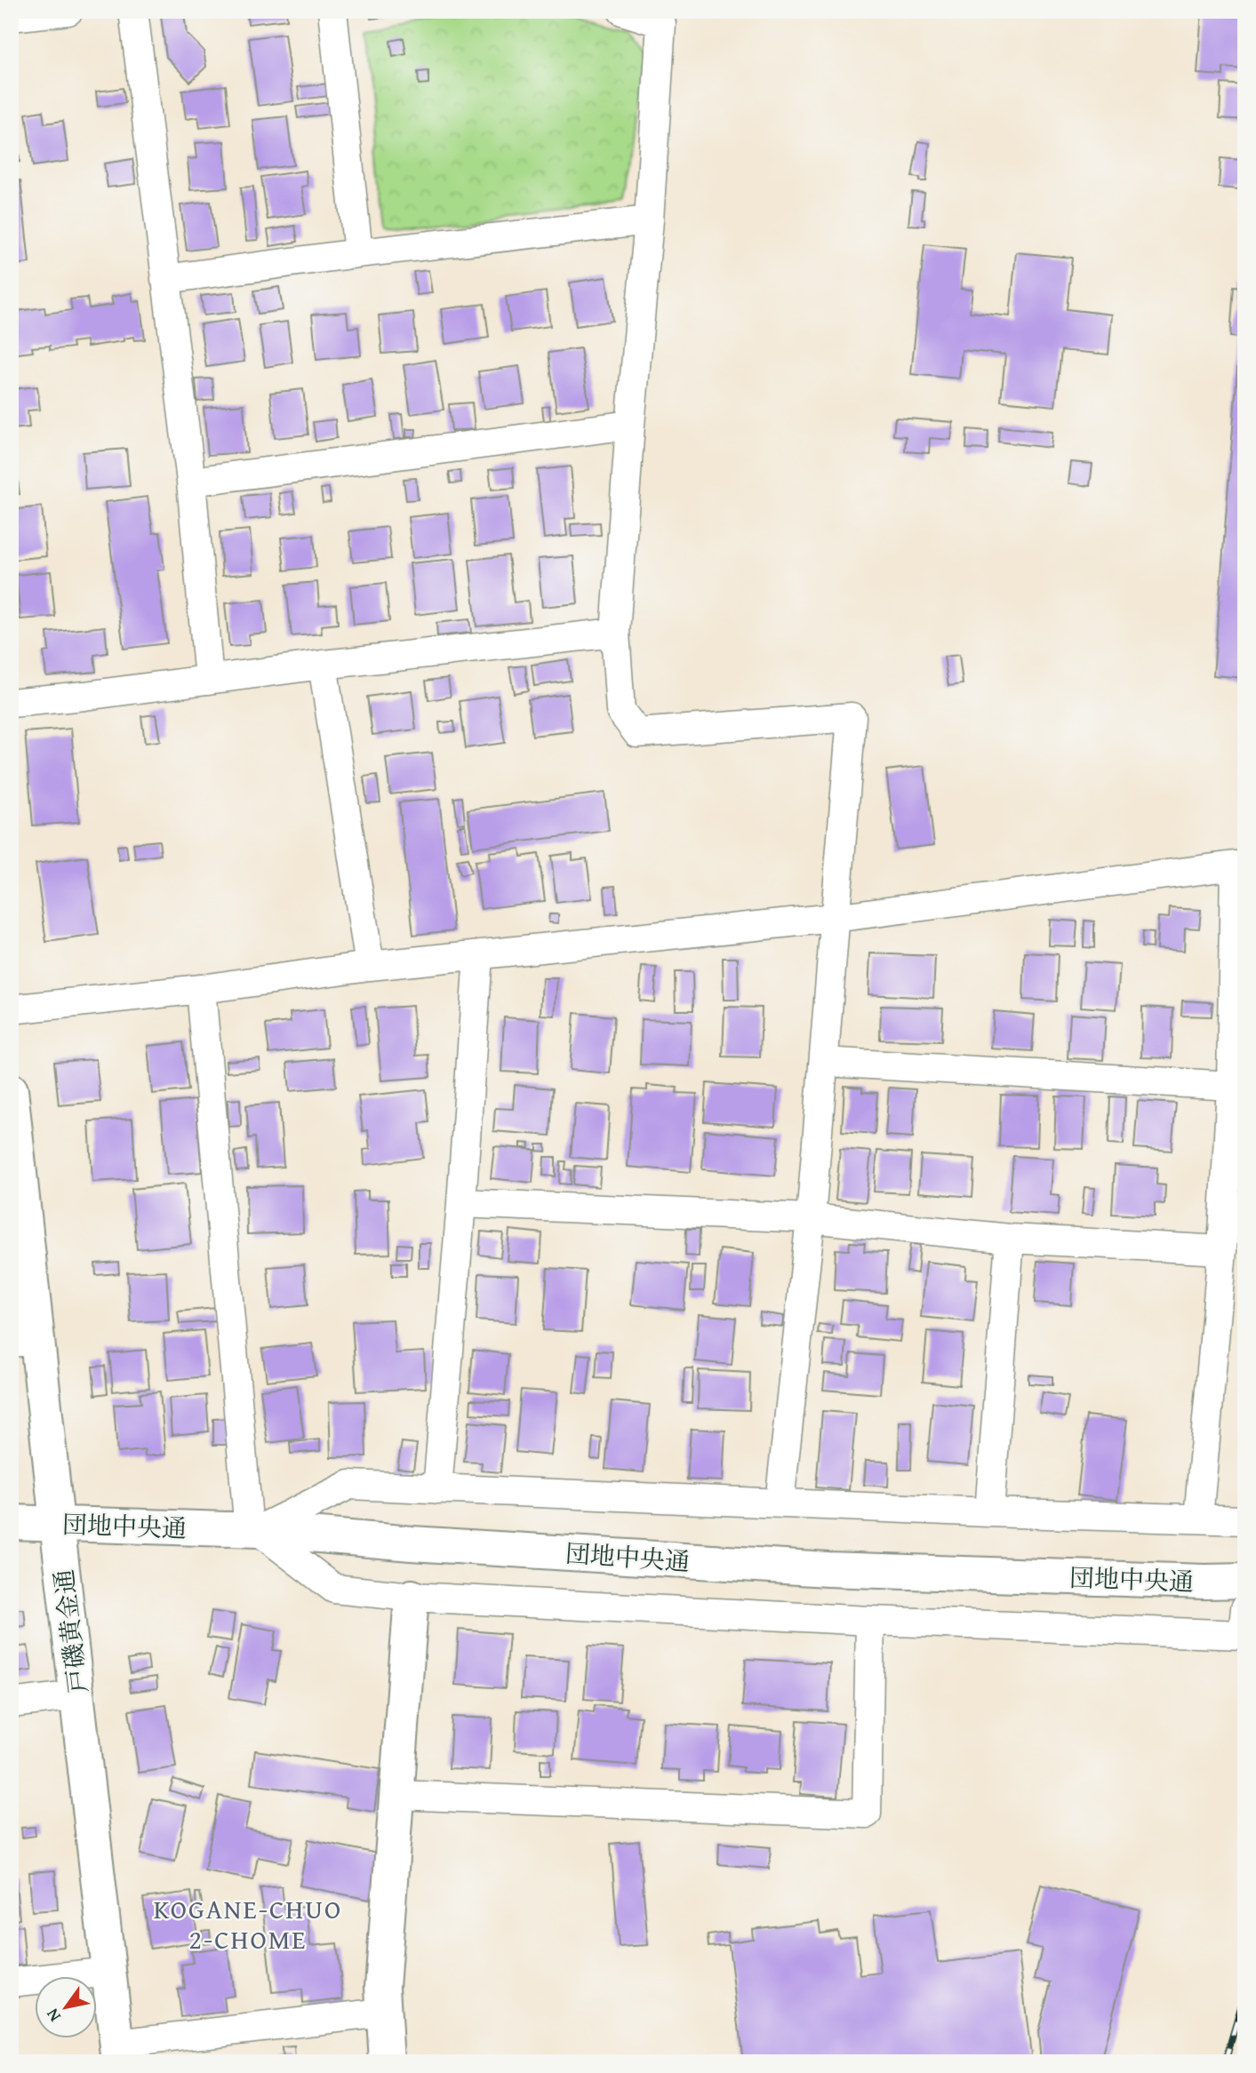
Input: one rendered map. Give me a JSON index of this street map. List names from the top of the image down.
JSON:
{
  "streets": {
    "street": ["団地中央通", "戸磯黄金通"]
  },
  "crossings": [
    ["団地中央通", "戸磯黄金通"]
  ],
  "districts": ["KOGANE-CHUO 2-CHOME"],
  "north": "bottom left"
}
